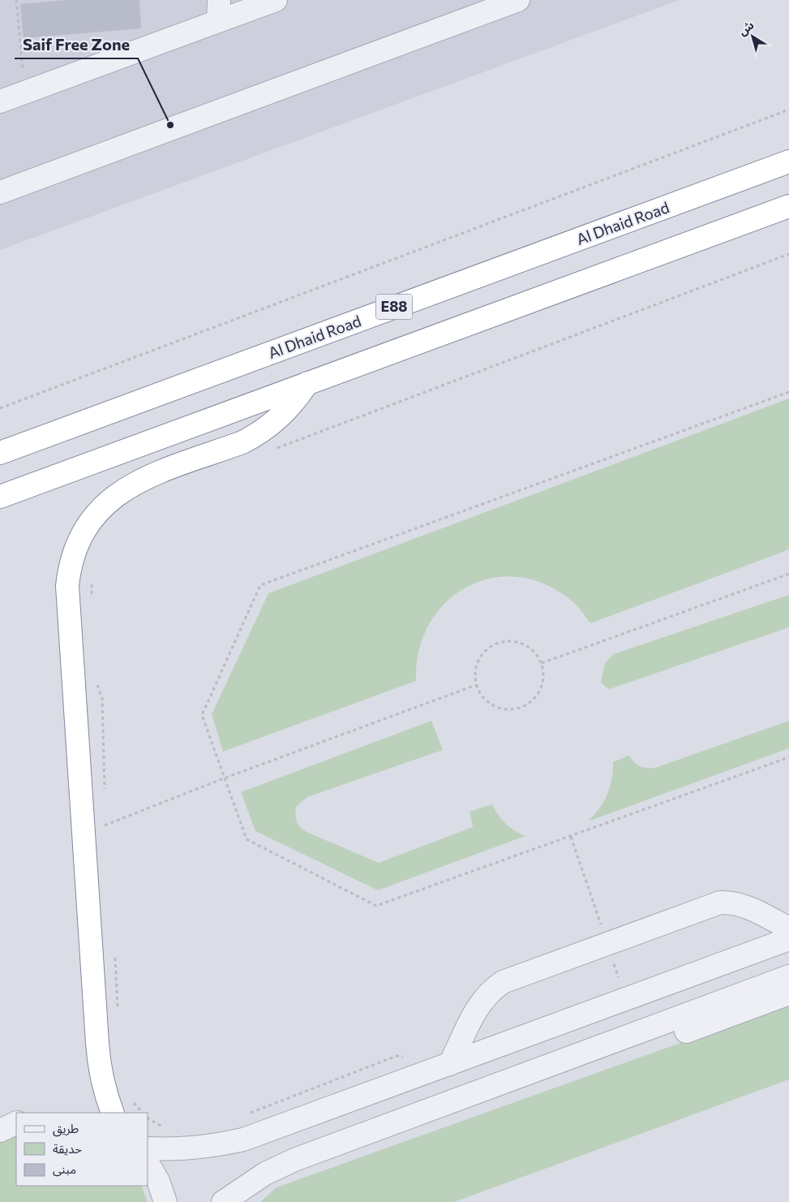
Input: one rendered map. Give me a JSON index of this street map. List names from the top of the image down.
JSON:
{
  "streets": {
    "highway": ["Al Dhaid Road", "E88"]
  },
  "places": ["Saif Free Zone"],
  "legend": ["طريق", "حديقة", "مبنى"],
  "north": "top left"
}
